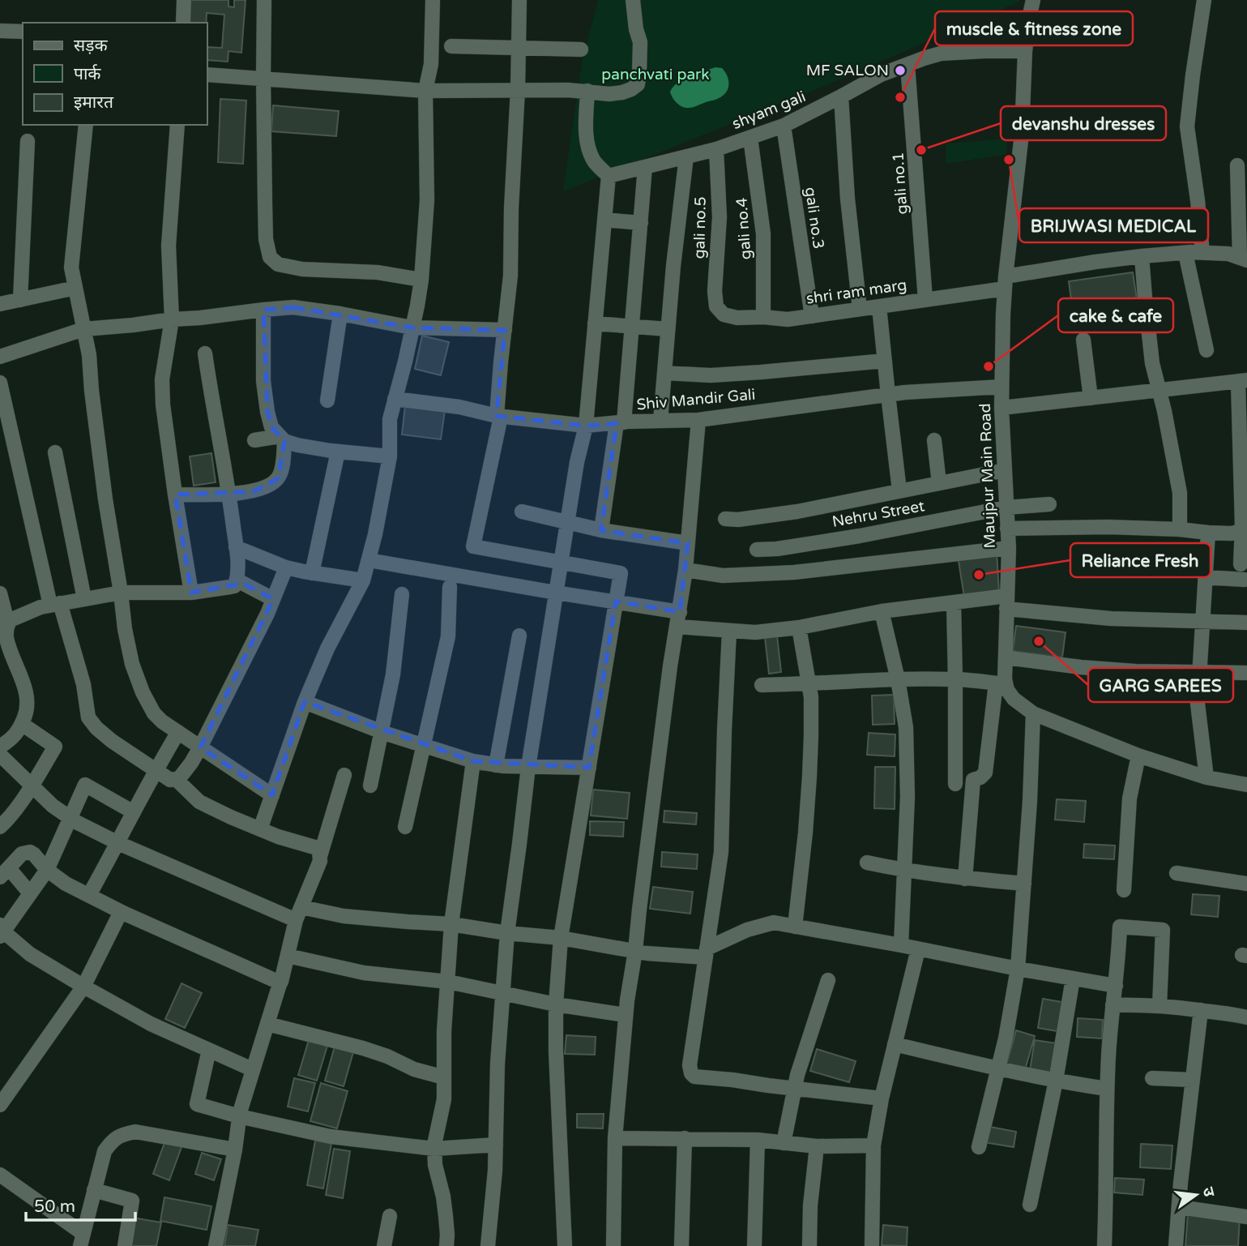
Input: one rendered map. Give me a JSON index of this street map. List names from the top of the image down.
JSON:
{
  "streets": {
    "street": [
      "shyam gali",
      "gali no.1",
      "gali no.3",
      "gali no.5",
      "gali no.4",
      "shri ram marg",
      "Shiv Mandir Gali",
      "Maujpur Main Road",
      "Nehru Street"
    ]
  },
  "crossings": [
    ["shyam gali", "gali no.1"],
    ["shyam gali", "gali no.3"],
    ["shyam gali", "gali no.5"],
    ["shyam gali", "gali no.4"],
    ["shyam gali", "Maujpur Main Road"],
    ["gali no.1", "shri ram marg"],
    ["gali no.3", "shri ram marg"],
    ["gali no.5", "shri ram marg"],
    ["gali no.4", "shri ram marg"],
    ["shri ram marg", "Maujpur Main Road"],
    ["Shiv Mandir Gali", "Maujpur Main Road"],
    ["Maujpur Main Road", "Nehru Street"]
  ],
  "parks": ["panchvati park"],
  "places": [
    "MF SALON",
    "muscle & fitness zone",
    "devanshu dresses",
    "BRIJWASI MEDICAL",
    "cake & cafe",
    "Reliance Fresh",
    "GARG SAREES"
  ],
  "legend": ["सड़क", "पार्क", "इमारत"],
  "scale_bar": "50 m",
  "north": "right"
}
